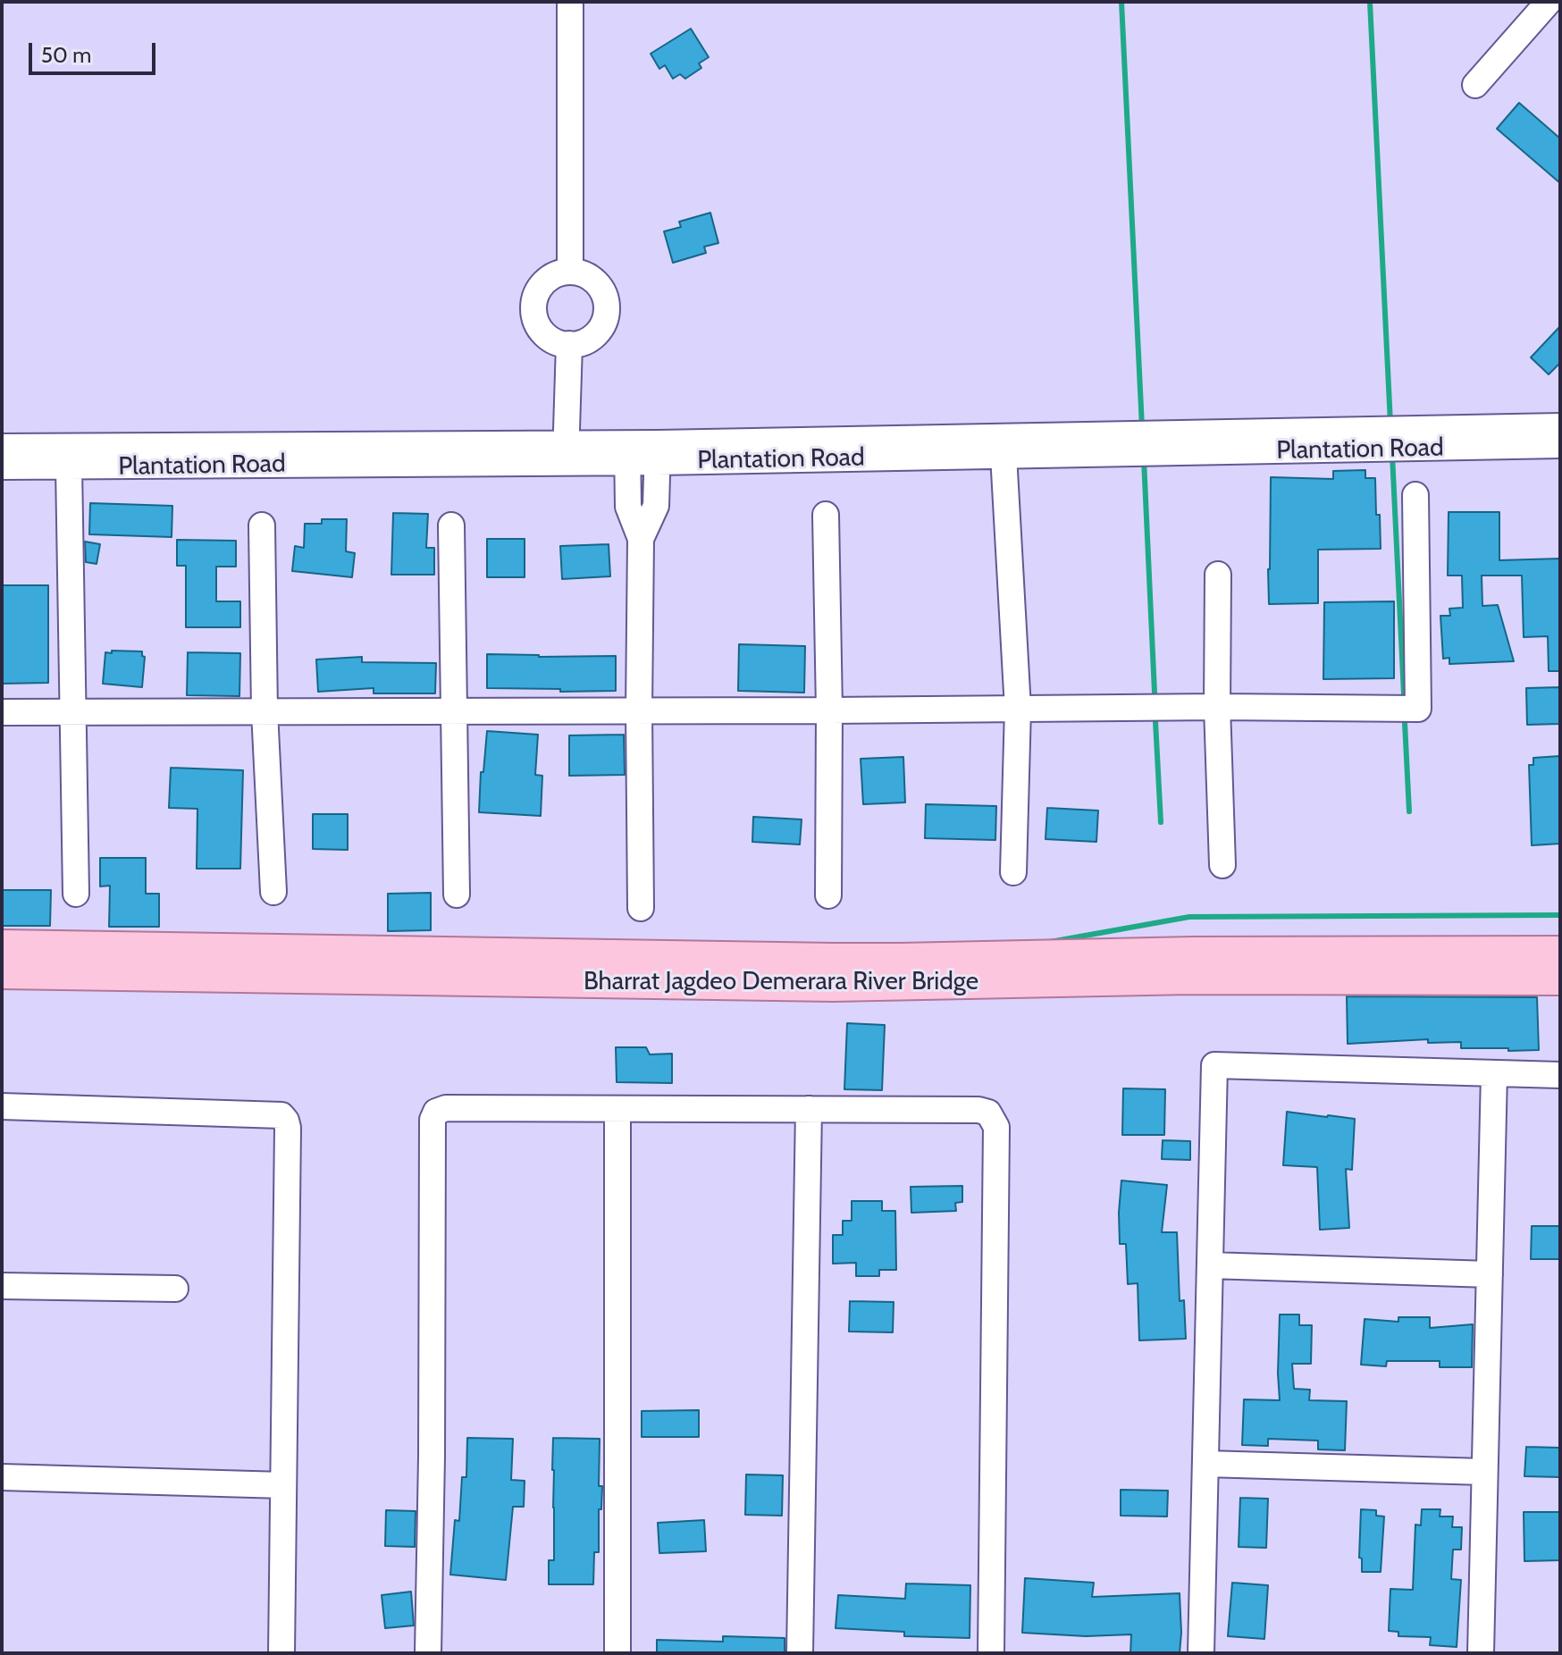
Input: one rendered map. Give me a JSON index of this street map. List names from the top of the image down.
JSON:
{
  "streets": {
    "main road": ["Bharrat Jagdeo Demerara River Bridge"],
    "street": ["Plantation Road"]
  },
  "scale_bar": "50 m"
}
